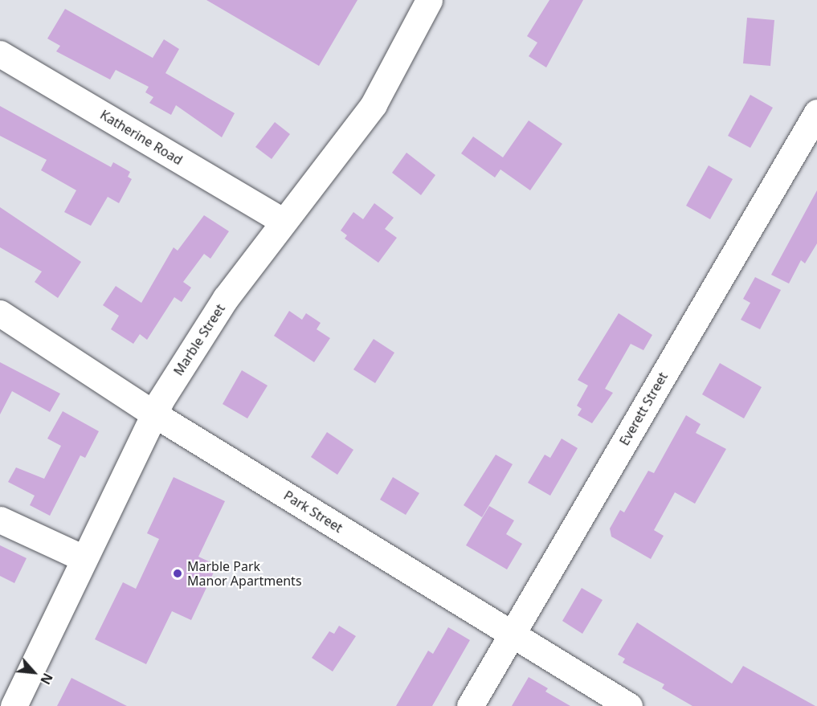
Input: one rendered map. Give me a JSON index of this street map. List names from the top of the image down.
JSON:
{
  "streets": {
    "street": [
      "Katherine Road",
      "Marble Street",
      "Everett Street",
      "Park Street"
    ]
  },
  "crossings": [
    ["Katherine Road", "Marble Street"],
    ["Marble Street", "Park Street"],
    ["Everett Street", "Park Street"]
  ],
  "places": ["Marble Park Manor Apartments"],
  "north": "bottom right"
}
